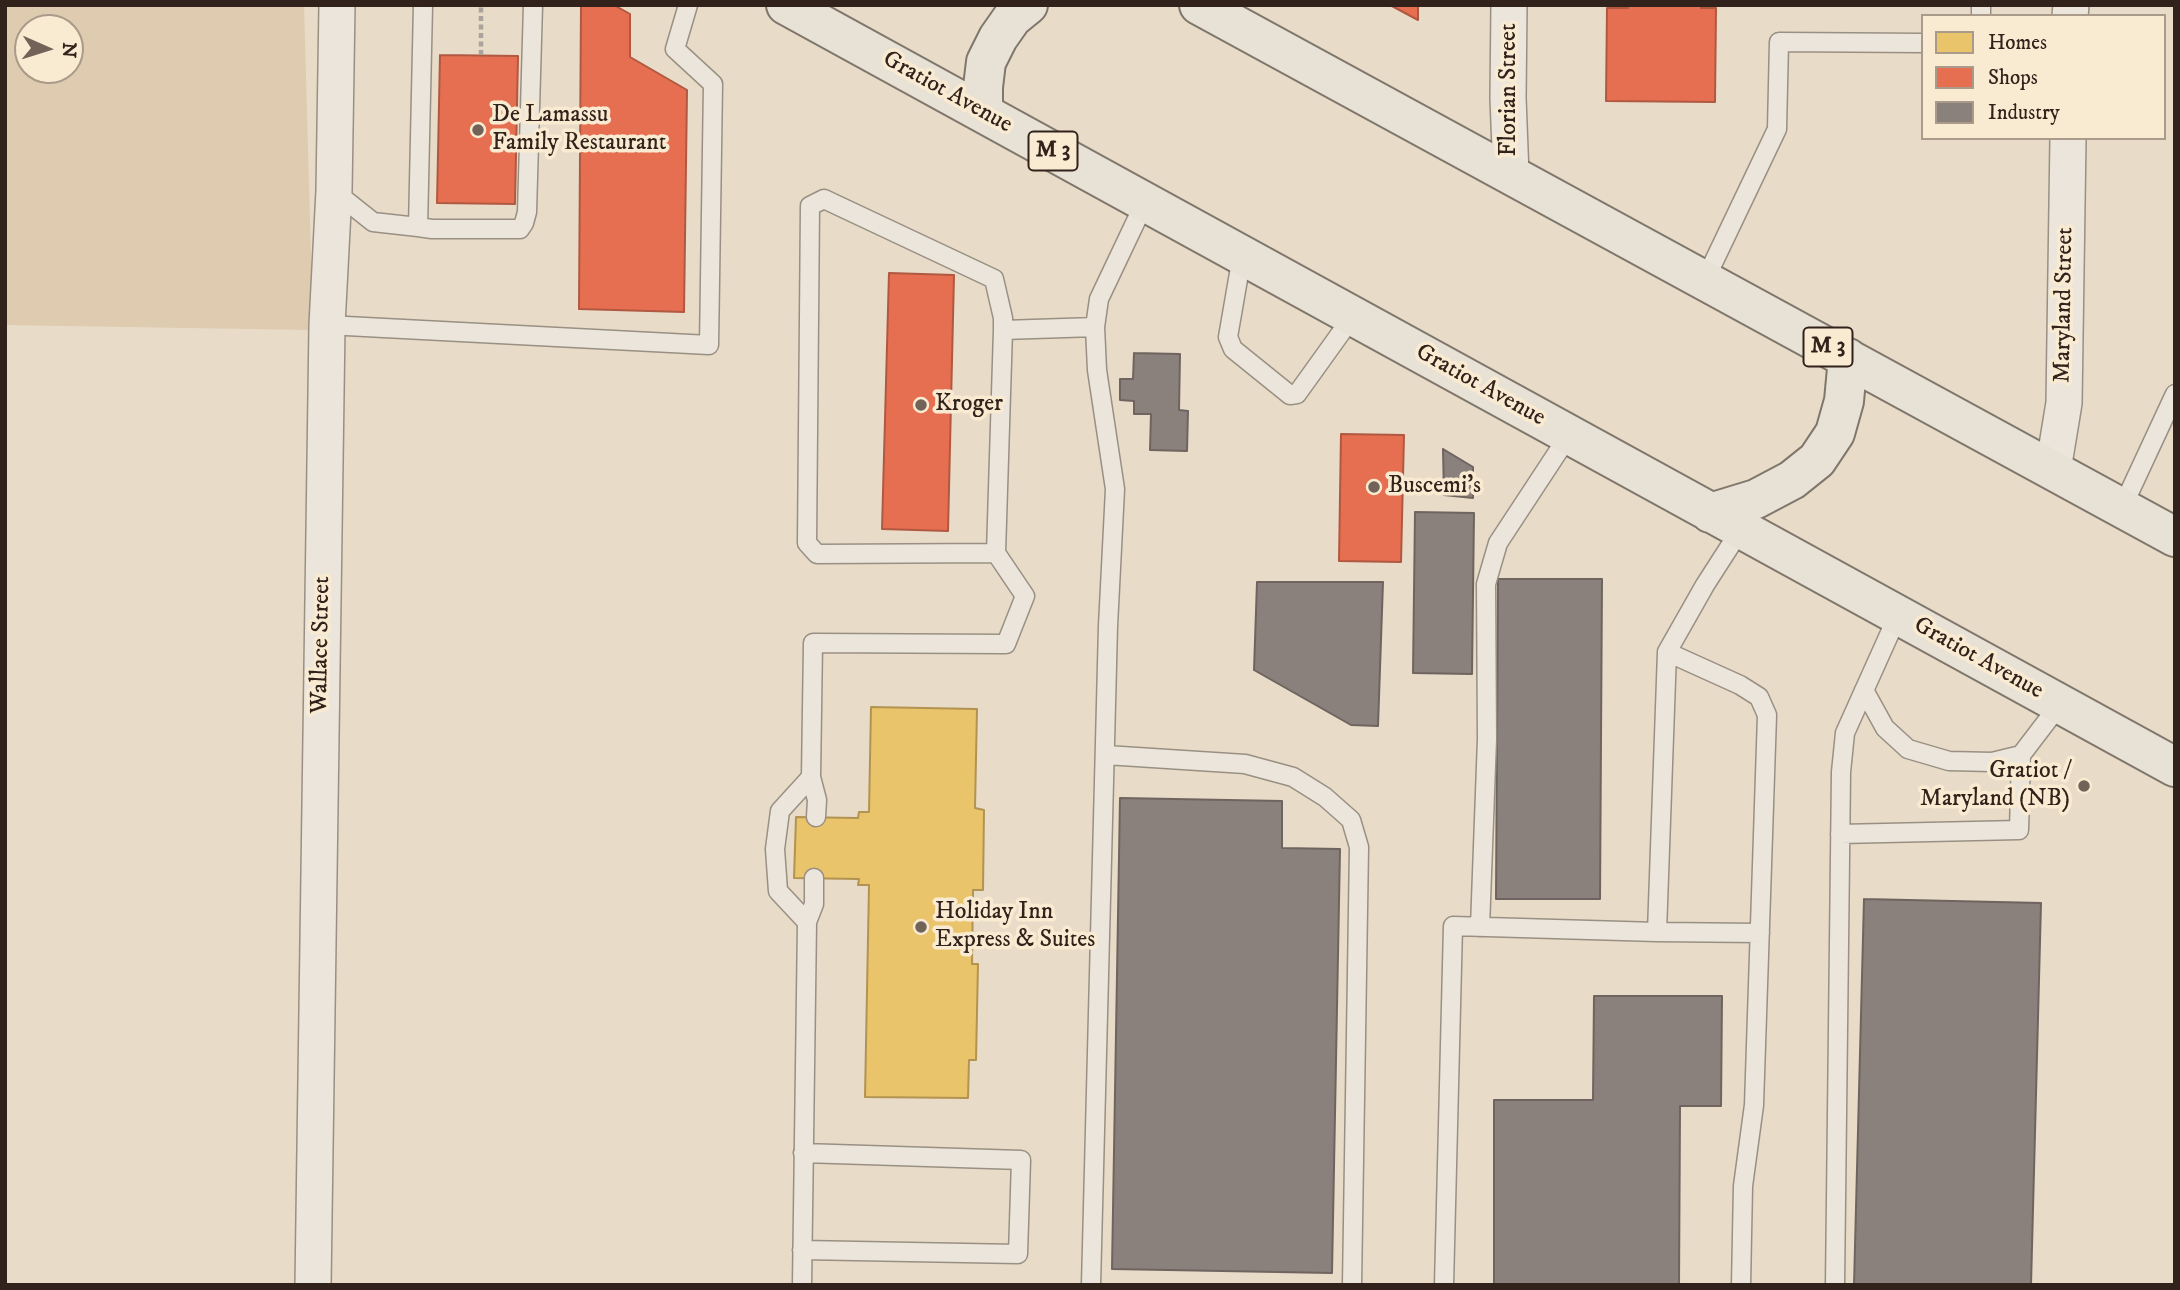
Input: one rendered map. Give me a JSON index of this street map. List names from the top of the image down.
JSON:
{
  "streets": {
    "main road": ["Gratiot Avenue", "M 3"],
    "street": ["Florian Street", "Maryland Street", "Wallace Street"]
  },
  "crossings": [
    ["Florian Street", "M 3"],
    ["M 3", "Maryland Street"]
  ],
  "places": [
    "De Lamassu Family Restaurant",
    "Kroger",
    "Buscemi's",
    "Gratiot / Maryland (NB)",
    "Holiday Inn Express & Suites"
  ],
  "legend": ["Homes", "Shops", "Industry"],
  "north": "right"
}
